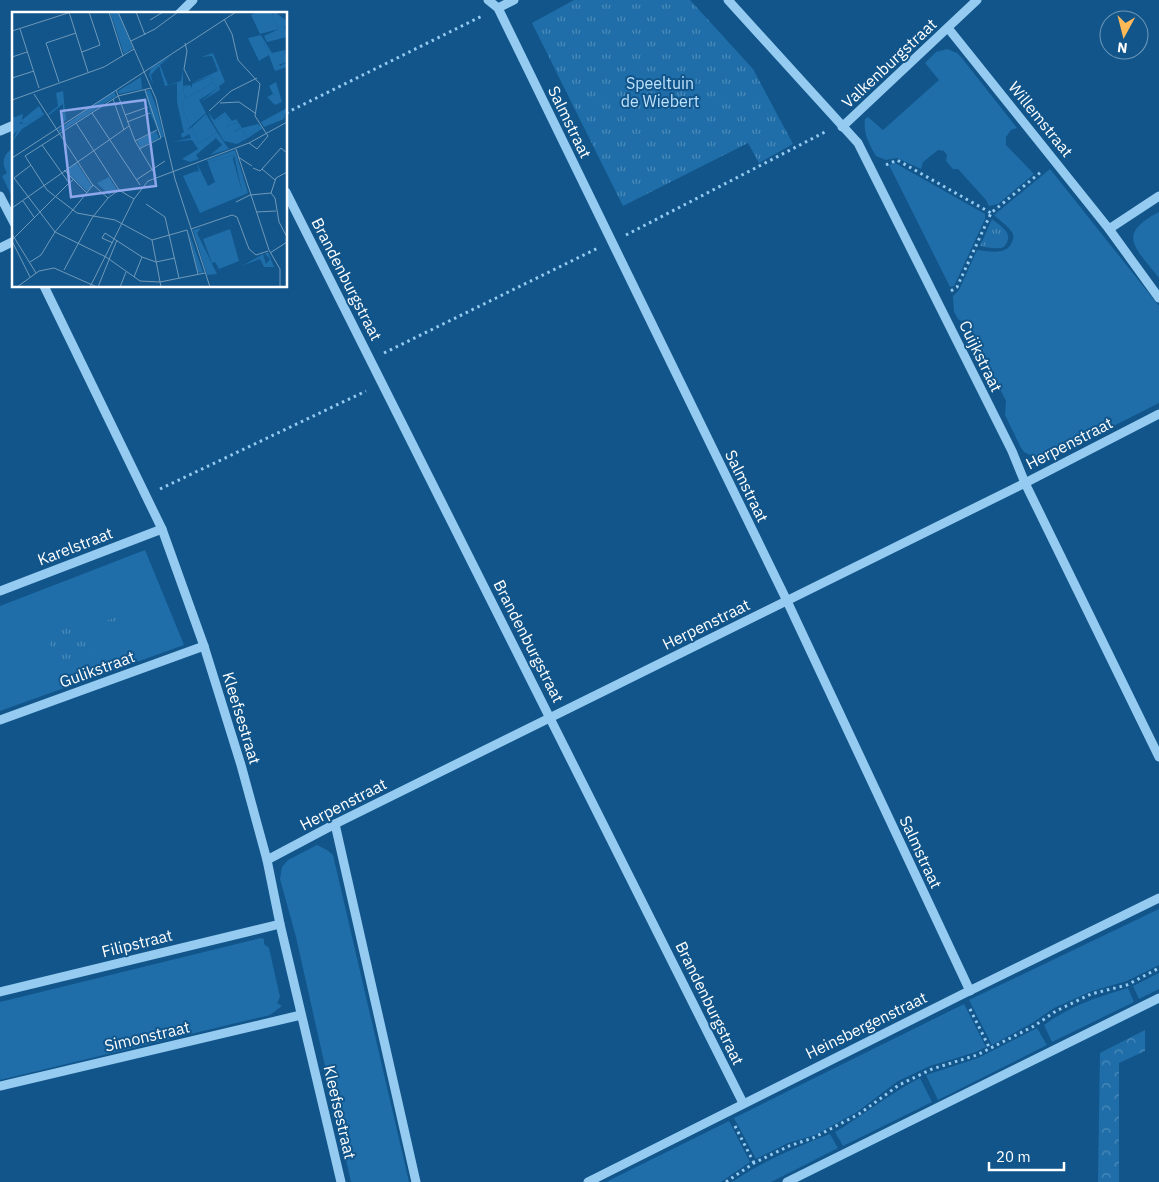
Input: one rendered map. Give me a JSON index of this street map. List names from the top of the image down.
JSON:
{
  "streets": {
    "street": [
      "Valkenburgstraat",
      "Willemstraat",
      "Salmstraat",
      "Brandenburgstraat",
      "Cuijkstraat",
      "Herpenstraat",
      "Karelstraat",
      "Gulikstraat",
      "Kleefsestraat",
      "Filipstraat",
      "Heinsbergenstraat",
      "Simonstraat"
    ]
  },
  "crossings": [
    ["Valkenburgstraat", "Willemstraat"],
    ["Valkenburgstraat", "Cuijkstraat"],
    ["Salmstraat", "Herpenstraat"],
    ["Salmstraat", "Heinsbergenstraat"],
    ["Brandenburgstraat", "Herpenstraat"],
    ["Brandenburgstraat", "Heinsbergenstraat"],
    ["Cuijkstraat", "Herpenstraat"],
    ["Herpenstraat", "Kleefsestraat"],
    ["Karelstraat", "Kleefsestraat"],
    ["Gulikstraat", "Kleefsestraat"],
    ["Kleefsestraat", "Filipstraat"],
    ["Kleefsestraat", "Simonstraat"]
  ],
  "parks": ["Speeltuin de Wiebert"],
  "scale_bar": "20 m",
  "north": "bottom"
}
